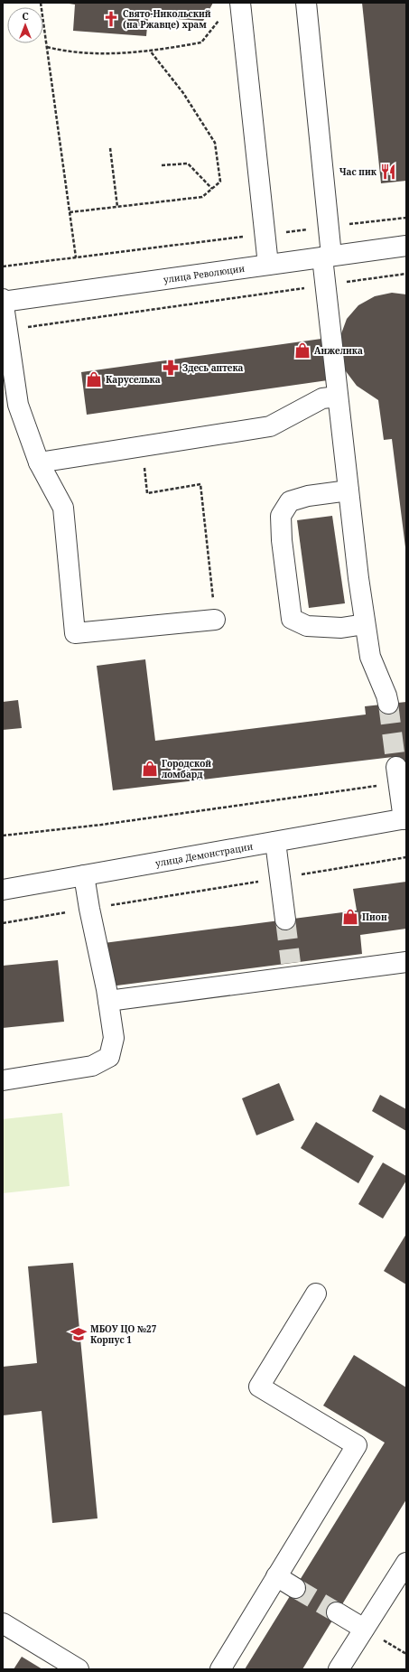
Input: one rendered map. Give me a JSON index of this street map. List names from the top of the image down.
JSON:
{
  "streets": {
    "street": ["улица Революции", "улица Демонстрации"]
  },
  "places": {
    "church": ["Свято-Никольский (на Ржавце) храм"],
    "restaurant": ["Час пик"],
    "shop": [
      "Анжелика",
      "Каруселька",
      "Городской ломбард",
      "Пион"
    ],
    "pharmacy": ["Здесь аптека"],
    "school or university": ["МБОУ ЦО №27 Корпус 1"]
  },
  "north": "top"
}
